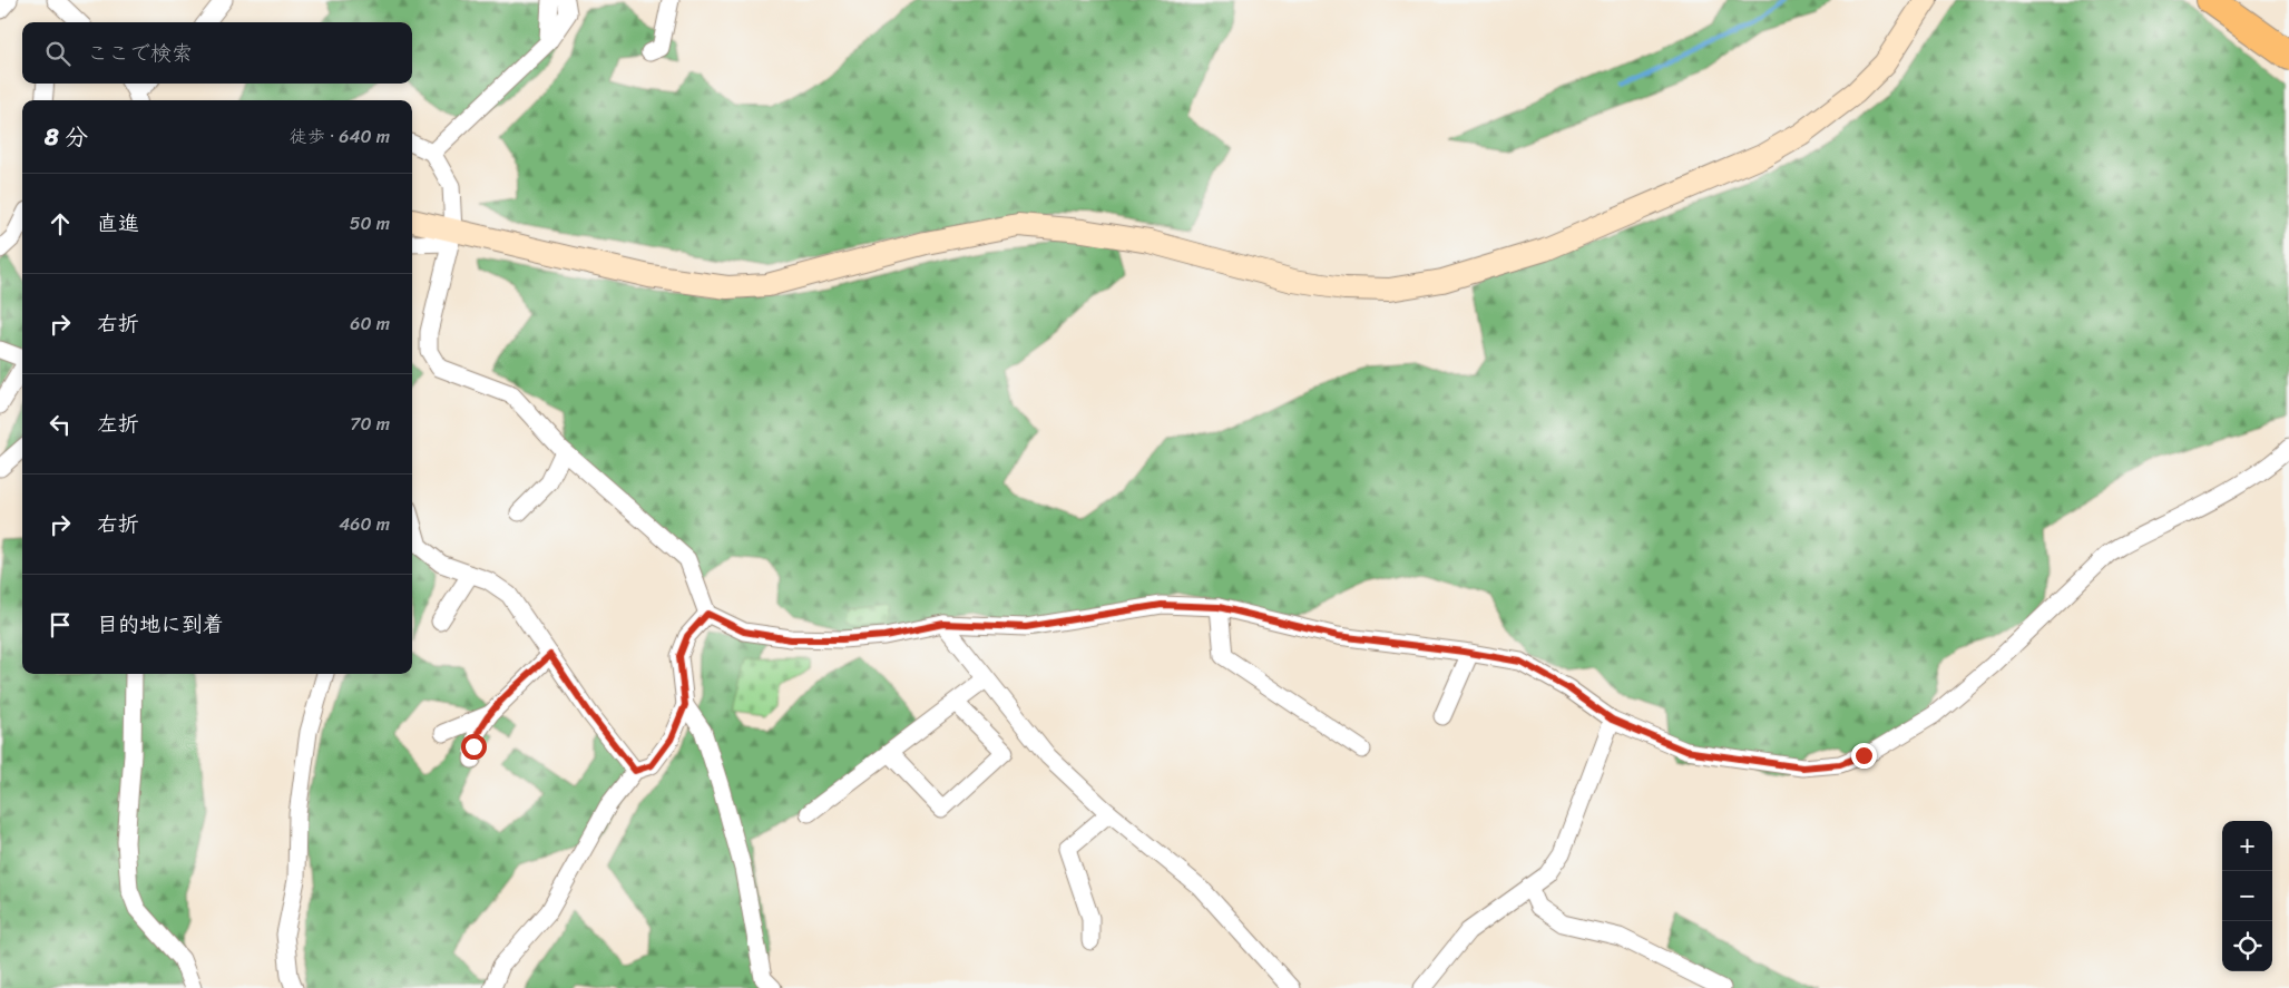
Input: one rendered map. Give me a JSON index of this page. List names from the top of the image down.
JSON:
{
  "page": {
    "search": "ここで検索",
    "heading": ["8 分", "徒歩 · 640 m"],
    "list": [
      ["直進", "50 m"],
      ["右折", "60 m"],
      ["左折", "70 m"],
      ["右折", "460 m"],
      "目的地に到着"
    ],
    "map_buttons": ["+", "−"]
  }
}
